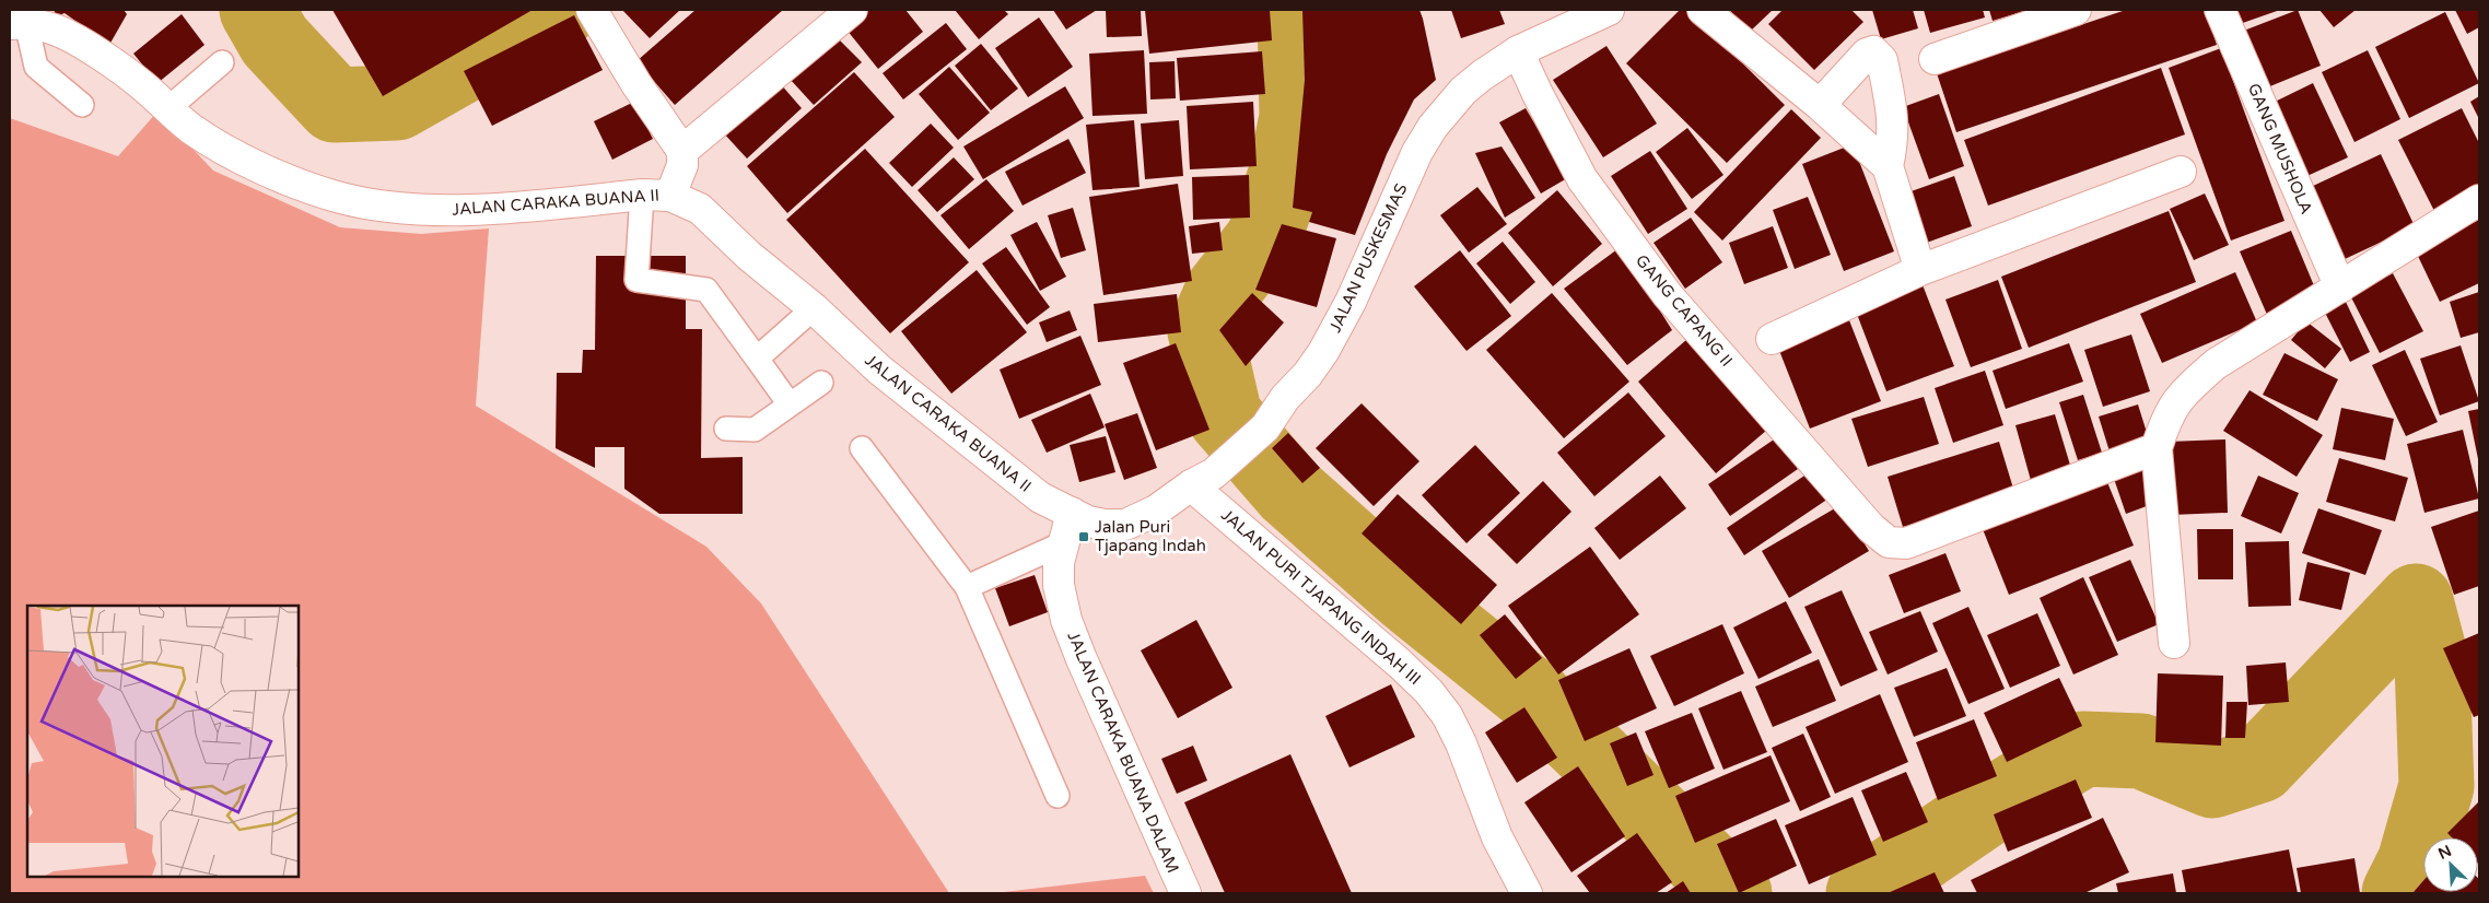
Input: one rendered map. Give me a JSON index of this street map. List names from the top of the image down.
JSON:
{
  "streets": {
    "street": [
      "GANG MUSHOLA",
      "JALAN CARAKA BUANA II",
      "JALAN PUSKESMAS",
      "GANG CAPANG II",
      "JALAN PURI TJAPANG INDAH III",
      "JALAN CARAKA BUANA DALAM"
    ]
  },
  "crossings": [
    ["JALAN CARAKA BUANA II", "JALAN PUSKESMAS"],
    ["JALAN CARAKA BUANA II", "JALAN CARAKA BUANA DALAM"],
    ["JALAN PUSKESMAS", "GANG CAPANG II"],
    ["JALAN PUSKESMAS", "JALAN PURI TJAPANG INDAH III"],
    ["JALAN PUSKESMAS", "JALAN CARAKA BUANA DALAM"]
  ],
  "places": {
    "transit": ["Jalan Puri Tjapang Indah"]
  },
  "north": "top left"
}
